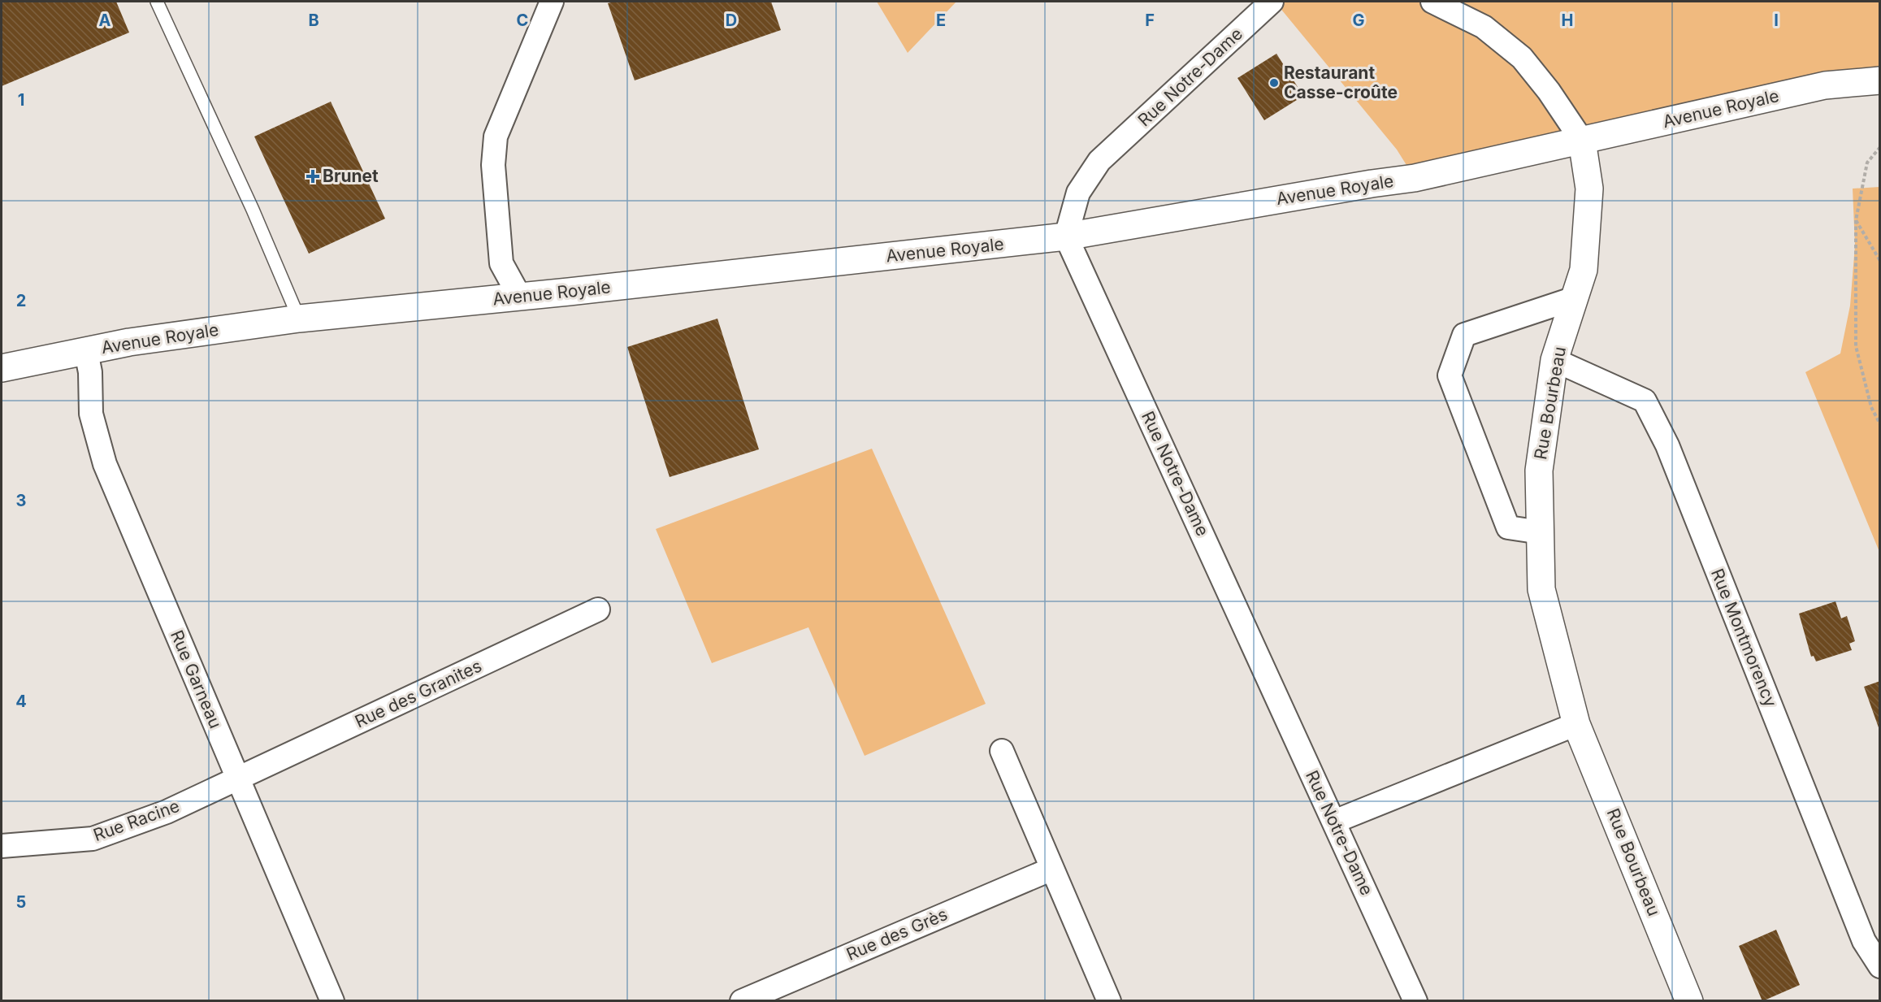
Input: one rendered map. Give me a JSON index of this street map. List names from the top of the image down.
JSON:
{
  "streets": {
    "main road": ["Avenue Royale", "Rue Bourbeau"],
    "street": [
      "Rue Notre-Dame",
      "Rue Montmorency",
      "Rue Garneau",
      "Rue des Granites",
      "Rue Racine",
      "Rue des Grès"
    ]
  },
  "crossings": [
    ["Rue Notre-Dame", "Avenue Royale"],
    ["Avenue Royale", "Rue Bourbeau"],
    ["Avenue Royale", "Rue Garneau"],
    ["Rue Bourbeau", "Rue Montmorency"],
    ["Rue Garneau", "Rue des Granites"],
    ["Rue Garneau", "Rue Racine"],
    ["Rue des Granites", "Rue Racine"]
  ],
  "places": {
    "other": ["Restaurant Casse-croûte"],
    "health": ["Brunet"]
  },
  "grid": {
    "columns": [
      "A",
      "B",
      "C",
      "D",
      "E",
      "F",
      "G",
      "H",
      "I"
    ],
    "rows": [
      "1",
      "2",
      "3",
      "4",
      "5"
    ]
  }
}
